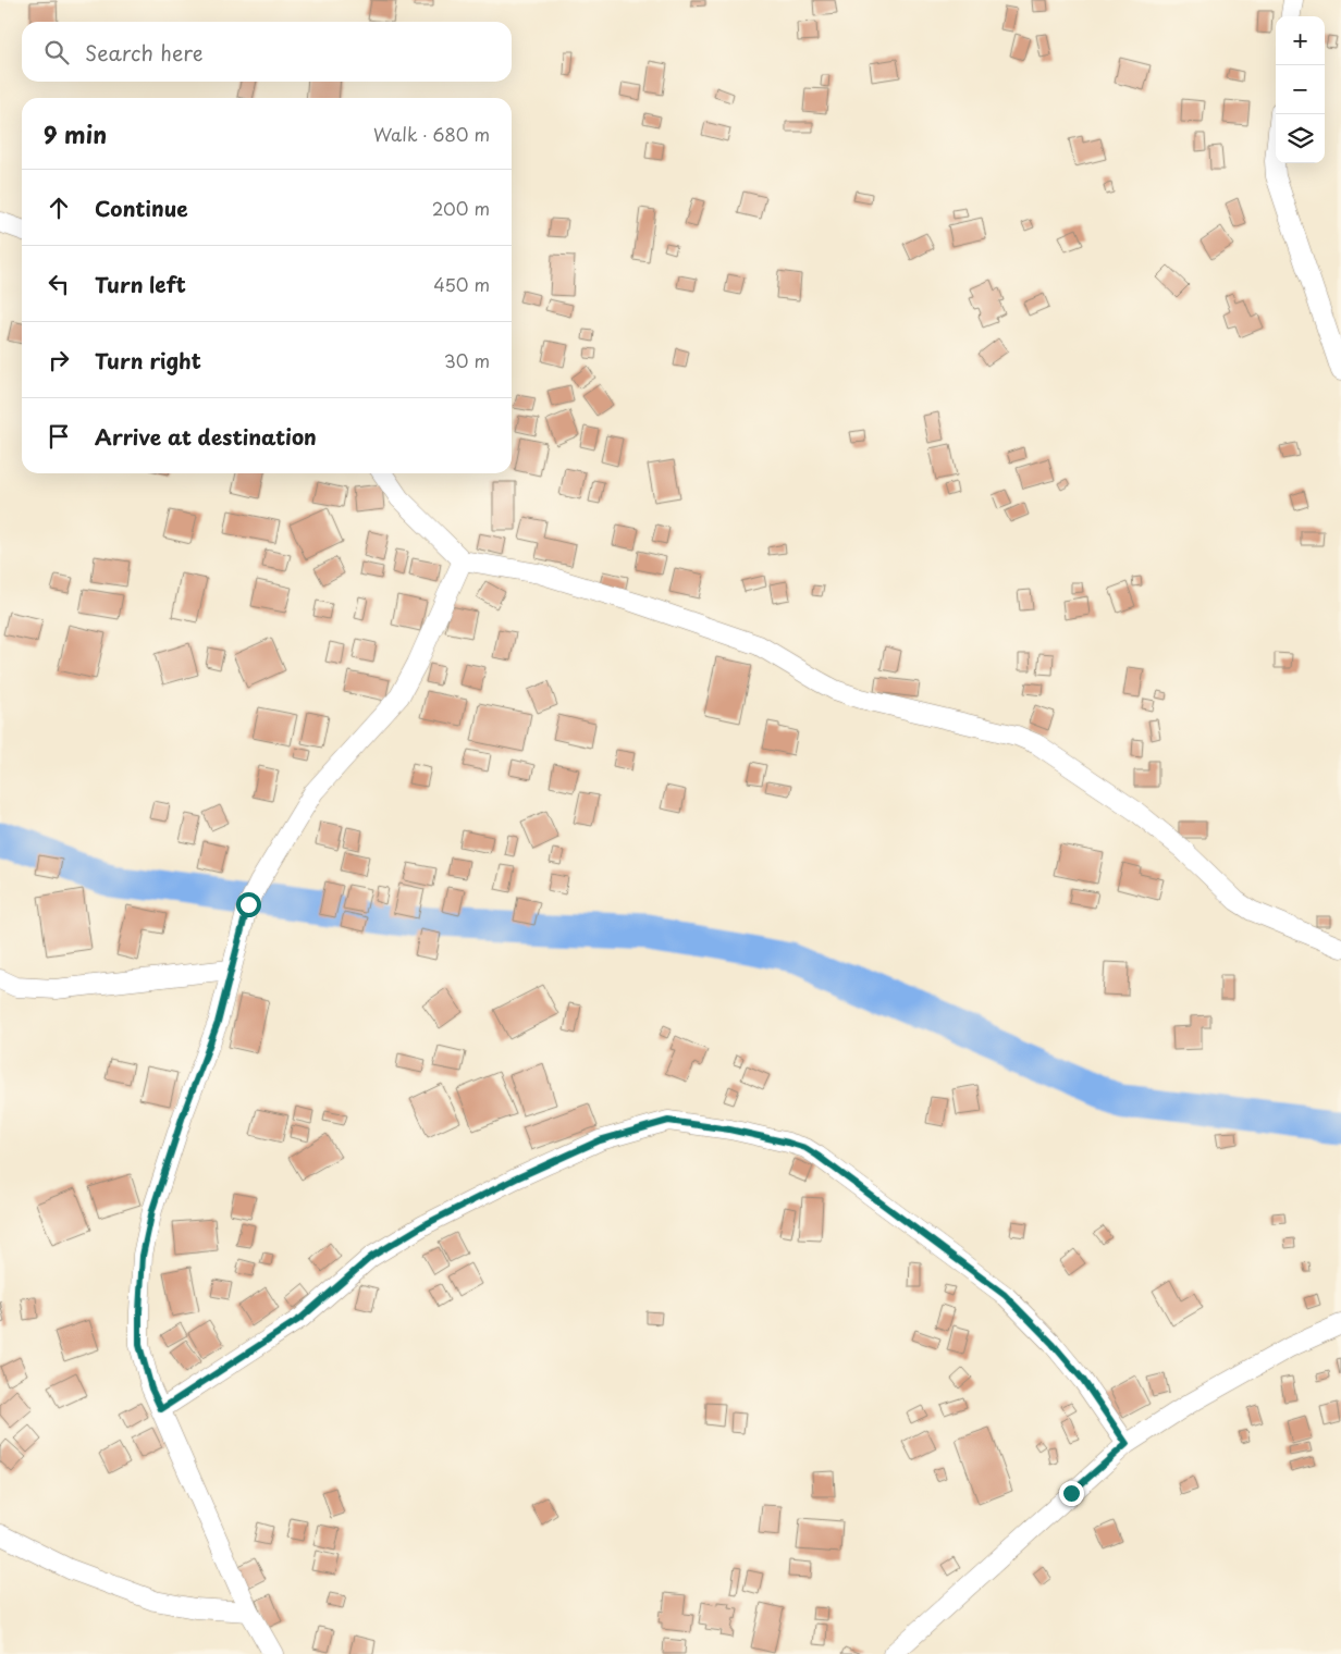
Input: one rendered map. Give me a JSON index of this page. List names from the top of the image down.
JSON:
{
  "page": {
    "map_buttons": ["+", "−"],
    "search": "Search here",
    "heading": ["9 min", "Walk · 680 m"],
    "list": [
      ["Continue", "200 m"],
      ["Turn left", "450 m"],
      ["Turn right", "30 m"],
      "Arrive at destination"
    ]
  }
}
